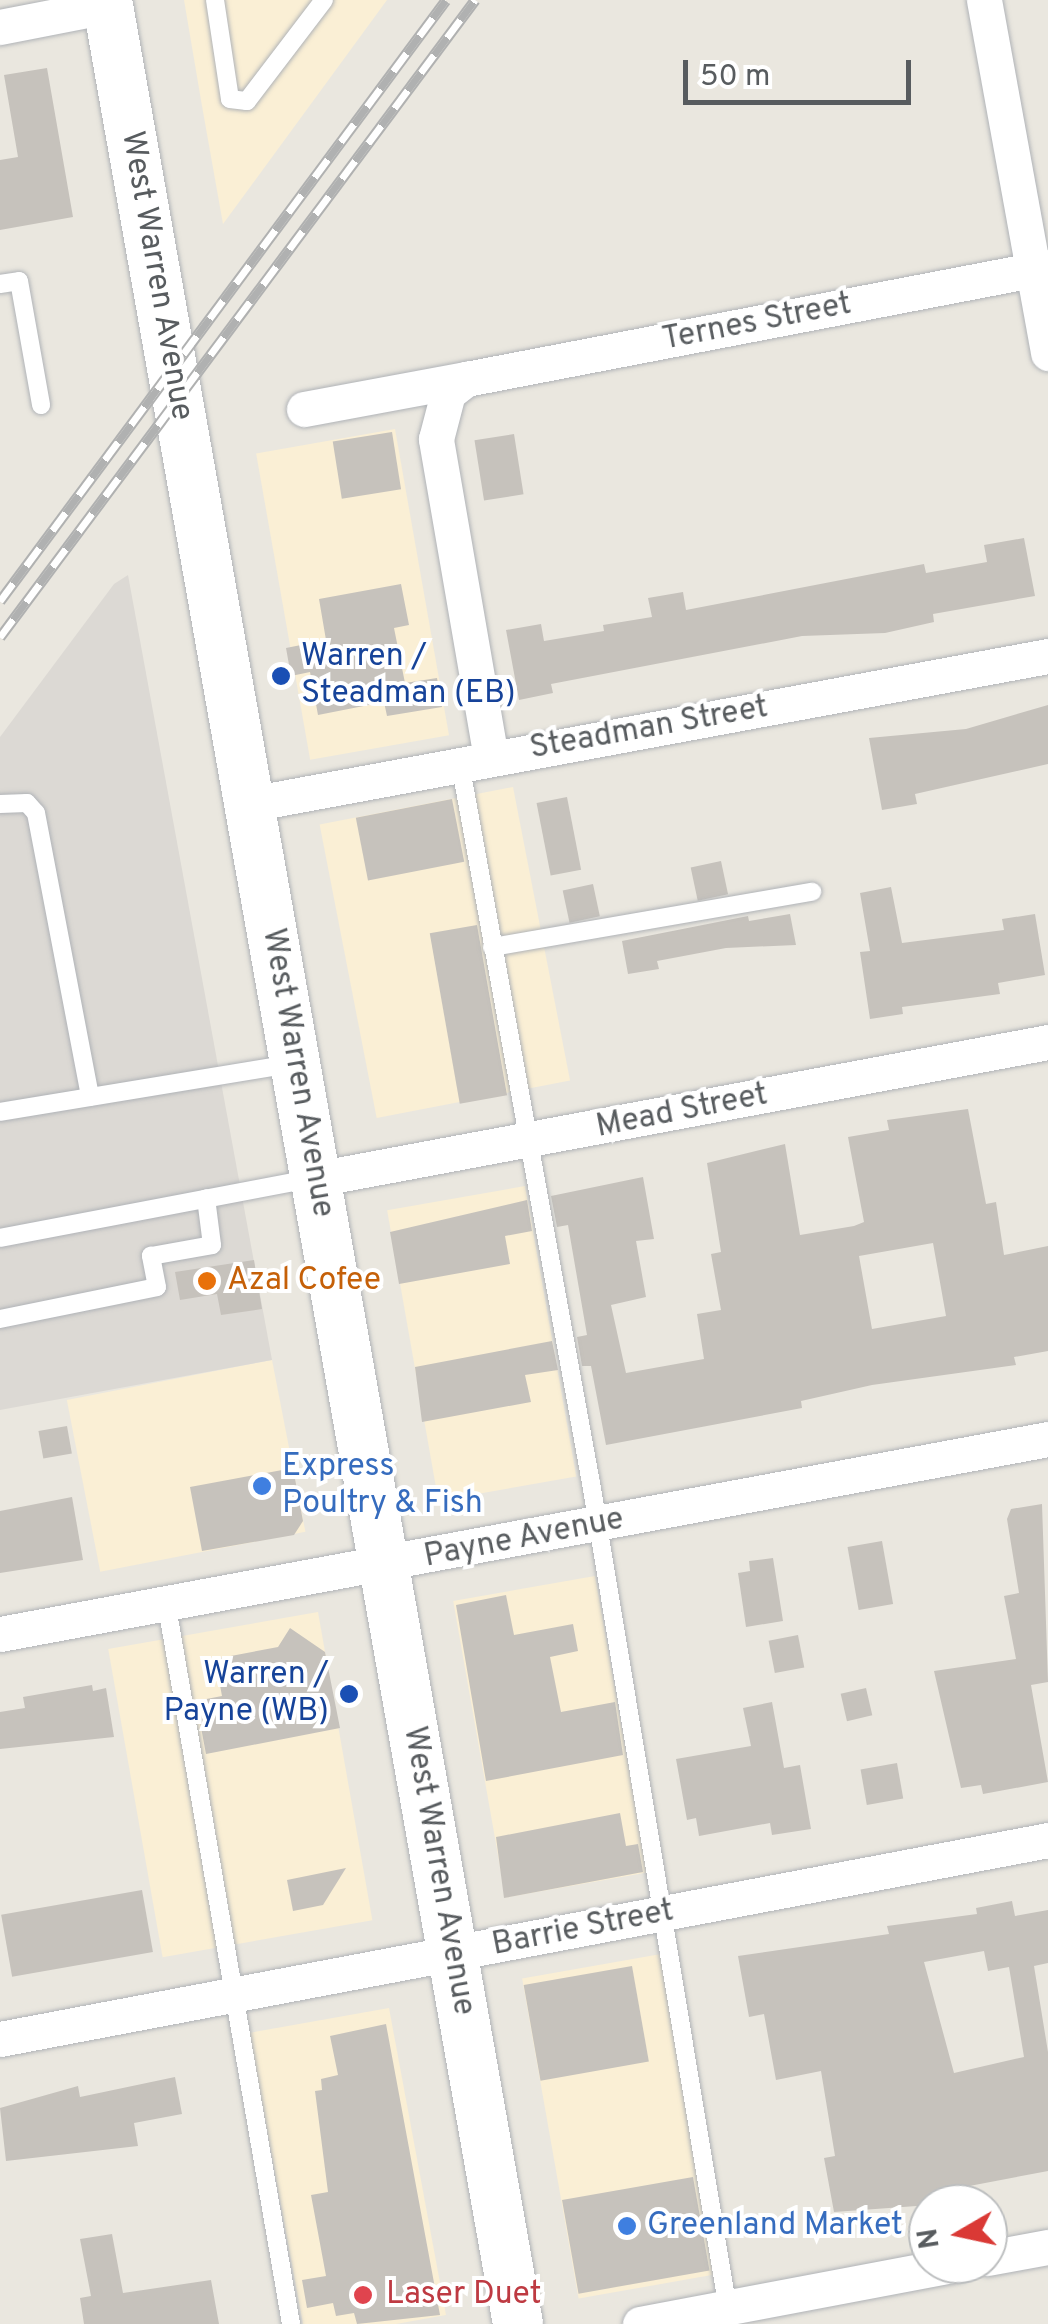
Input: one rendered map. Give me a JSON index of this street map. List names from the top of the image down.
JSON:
{
  "streets": {
    "main road": ["West Warren Avenue"],
    "street": [
      "Ternes Street",
      "Steadman Street",
      "Mead Street",
      "Payne Avenue",
      "Barrie Street"
    ]
  },
  "crossings": [
    ["West Warren Avenue", "Steadman Street"],
    ["West Warren Avenue", "Mead Street"],
    ["West Warren Avenue", "Payne Avenue"],
    ["West Warren Avenue", "Barrie Street"]
  ],
  "places": [
    "Warren / Steadman (EB)",
    "Azal Cofee",
    "Express Poultry & Fish",
    "Warren / Payne (WB)",
    "Greenland Market",
    "Laser Duet"
  ],
  "scale_bar": "50 m",
  "north": "left"
}
